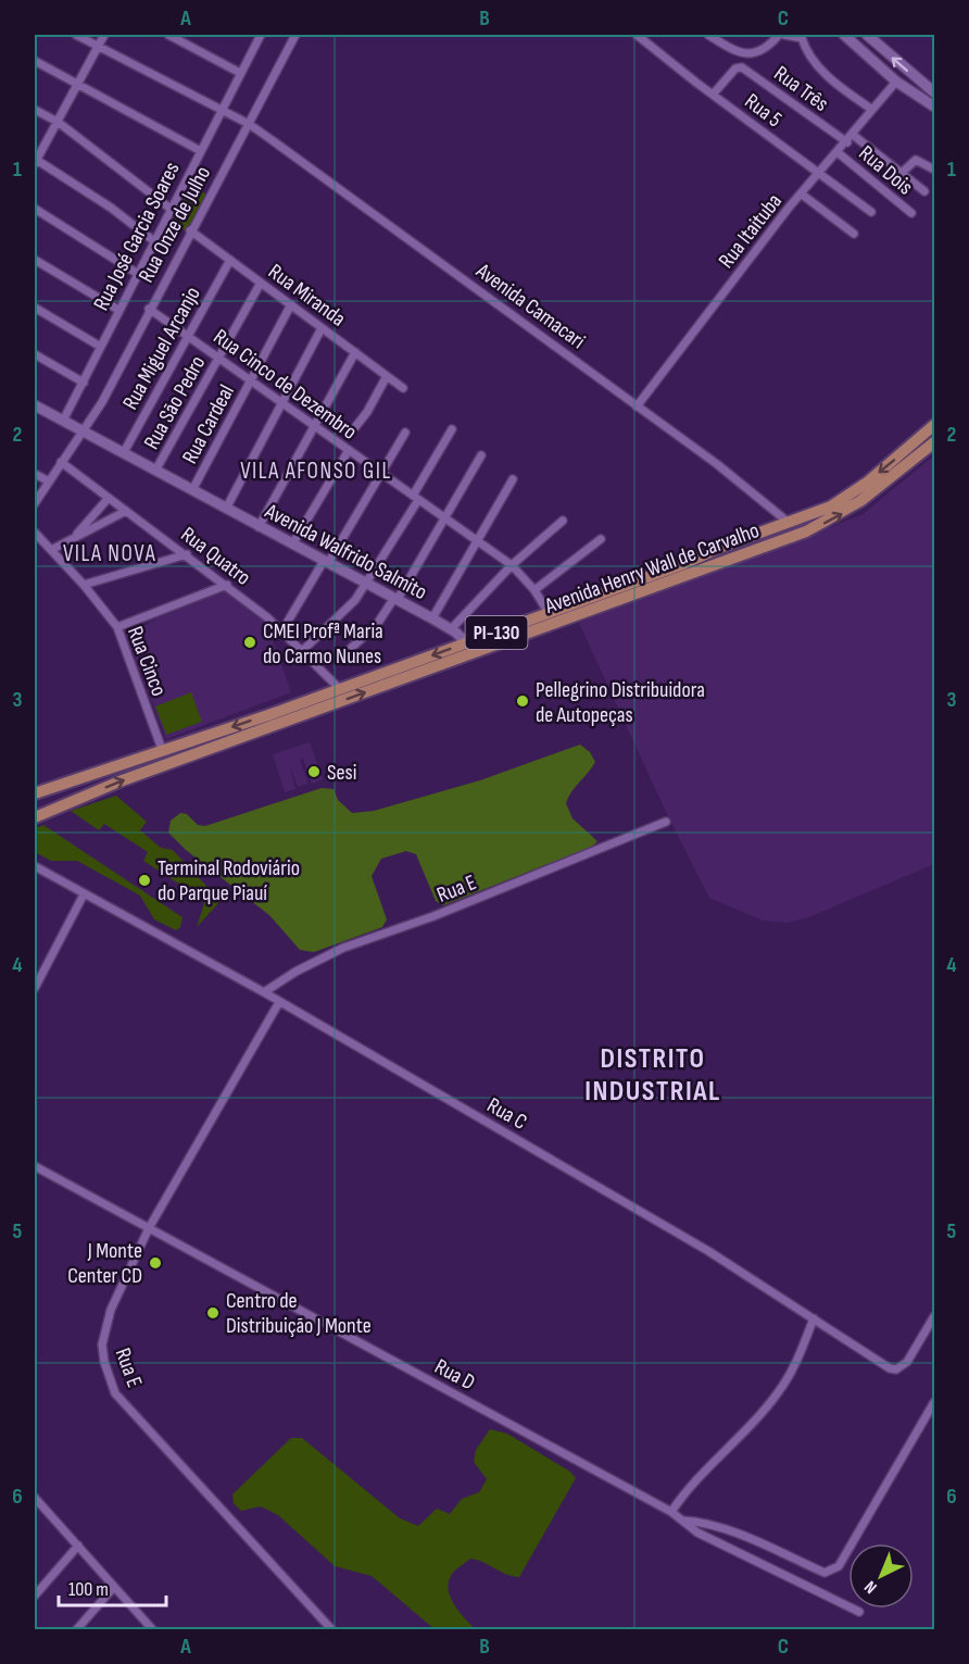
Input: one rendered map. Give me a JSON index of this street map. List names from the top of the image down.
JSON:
{
  "streets": {
    "main road": ["Avenida Henry Wall de Carvalho", "PI-130"],
    "street": [
      "Rua Três",
      "Rua 5",
      "Rua Dois",
      "Rua Onze de Julho",
      "Rua Itaituba",
      "Rua José Garcia Soares",
      "Rua Miranda",
      "Avenida Camacari",
      "Rua Miguel Arcanjo",
      "Rua Cinco de Dezembro",
      "Rua São Pedro",
      "Rua Cardeal",
      "Avenida Walfrido Salmito",
      "Rua Quatro",
      "Rua Cinco",
      "Rua E",
      "Rua C",
      "Rua D"
    ]
  },
  "crossings": [
    ["Rua Três", "Rua 5"],
    ["Rua Três", "Rua Itaituba"],
    ["Rua 5", "Rua Itaituba"],
    ["Rua Dois", "Rua Itaituba"],
    ["Rua Onze de Julho", "Rua Miranda"],
    ["Rua Onze de Julho", "Avenida Camacari"],
    ["Rua Onze de Julho", "Rua Cinco de Dezembro"],
    ["Rua Onze de Julho", "Avenida Walfrido Salmito"],
    ["Rua Onze de Julho", "Rua Quatro"],
    ["Rua Itaituba", "Avenida Camacari"],
    ["Rua José Garcia Soares", "Avenida Camacari"],
    ["Rua José Garcia Soares", "Avenida Walfrido Salmito"],
    ["Rua Miranda", "Rua Miguel Arcanjo"],
    ["Rua Miranda", "Rua São Pedro"],
    ["Rua Miranda", "Rua Cardeal"],
    ["Avenida Camacari", "Avenida Henry Wall de Carvalho"],
    ["Rua Miguel Arcanjo", "Rua Cinco de Dezembro"],
    ["Rua Miguel Arcanjo", "Avenida Walfrido Salmito"],
    ["Rua Cinco de Dezembro", "Rua São Pedro"],
    ["Rua Cinco de Dezembro", "Rua Cardeal"],
    ["Rua Cinco de Dezembro", "Avenida Henry Wall de Carvalho"],
    ["Rua São Pedro", "Avenida Walfrido Salmito"],
    ["Rua Cardeal", "Avenida Walfrido Salmito"],
    ["Avenida Walfrido Salmito", "Avenida Henry Wall de Carvalho"],
    ["Rua Quatro", "Avenida Henry Wall de Carvalho"],
    ["Avenida Henry Wall de Carvalho", "Rua Cinco"],
    ["Rua E", "Rua C"],
    ["Rua E", "Rua D"]
  ],
  "districts": ["VILA AFONSO GIL", "VILA NOVA", "DISTRITO INDUSTRIAL"],
  "places": [
    "CMEI Profª Maria do Carmo Nunes",
    "Pellegrino Distribuidora de Autopeças",
    "Sesi",
    "Terminal Rodoviário do Parque Piauí",
    "J Monte Center CD",
    "Centro de Distribuição J Monte"
  ],
  "scale_bar": "100 m",
  "north": "bottom left",
  "grid": {
    "columns": ["A", "B", "C"],
    "rows": [
      "1",
      "2",
      "3",
      "4",
      "5",
      "6"
    ]
  }
}
